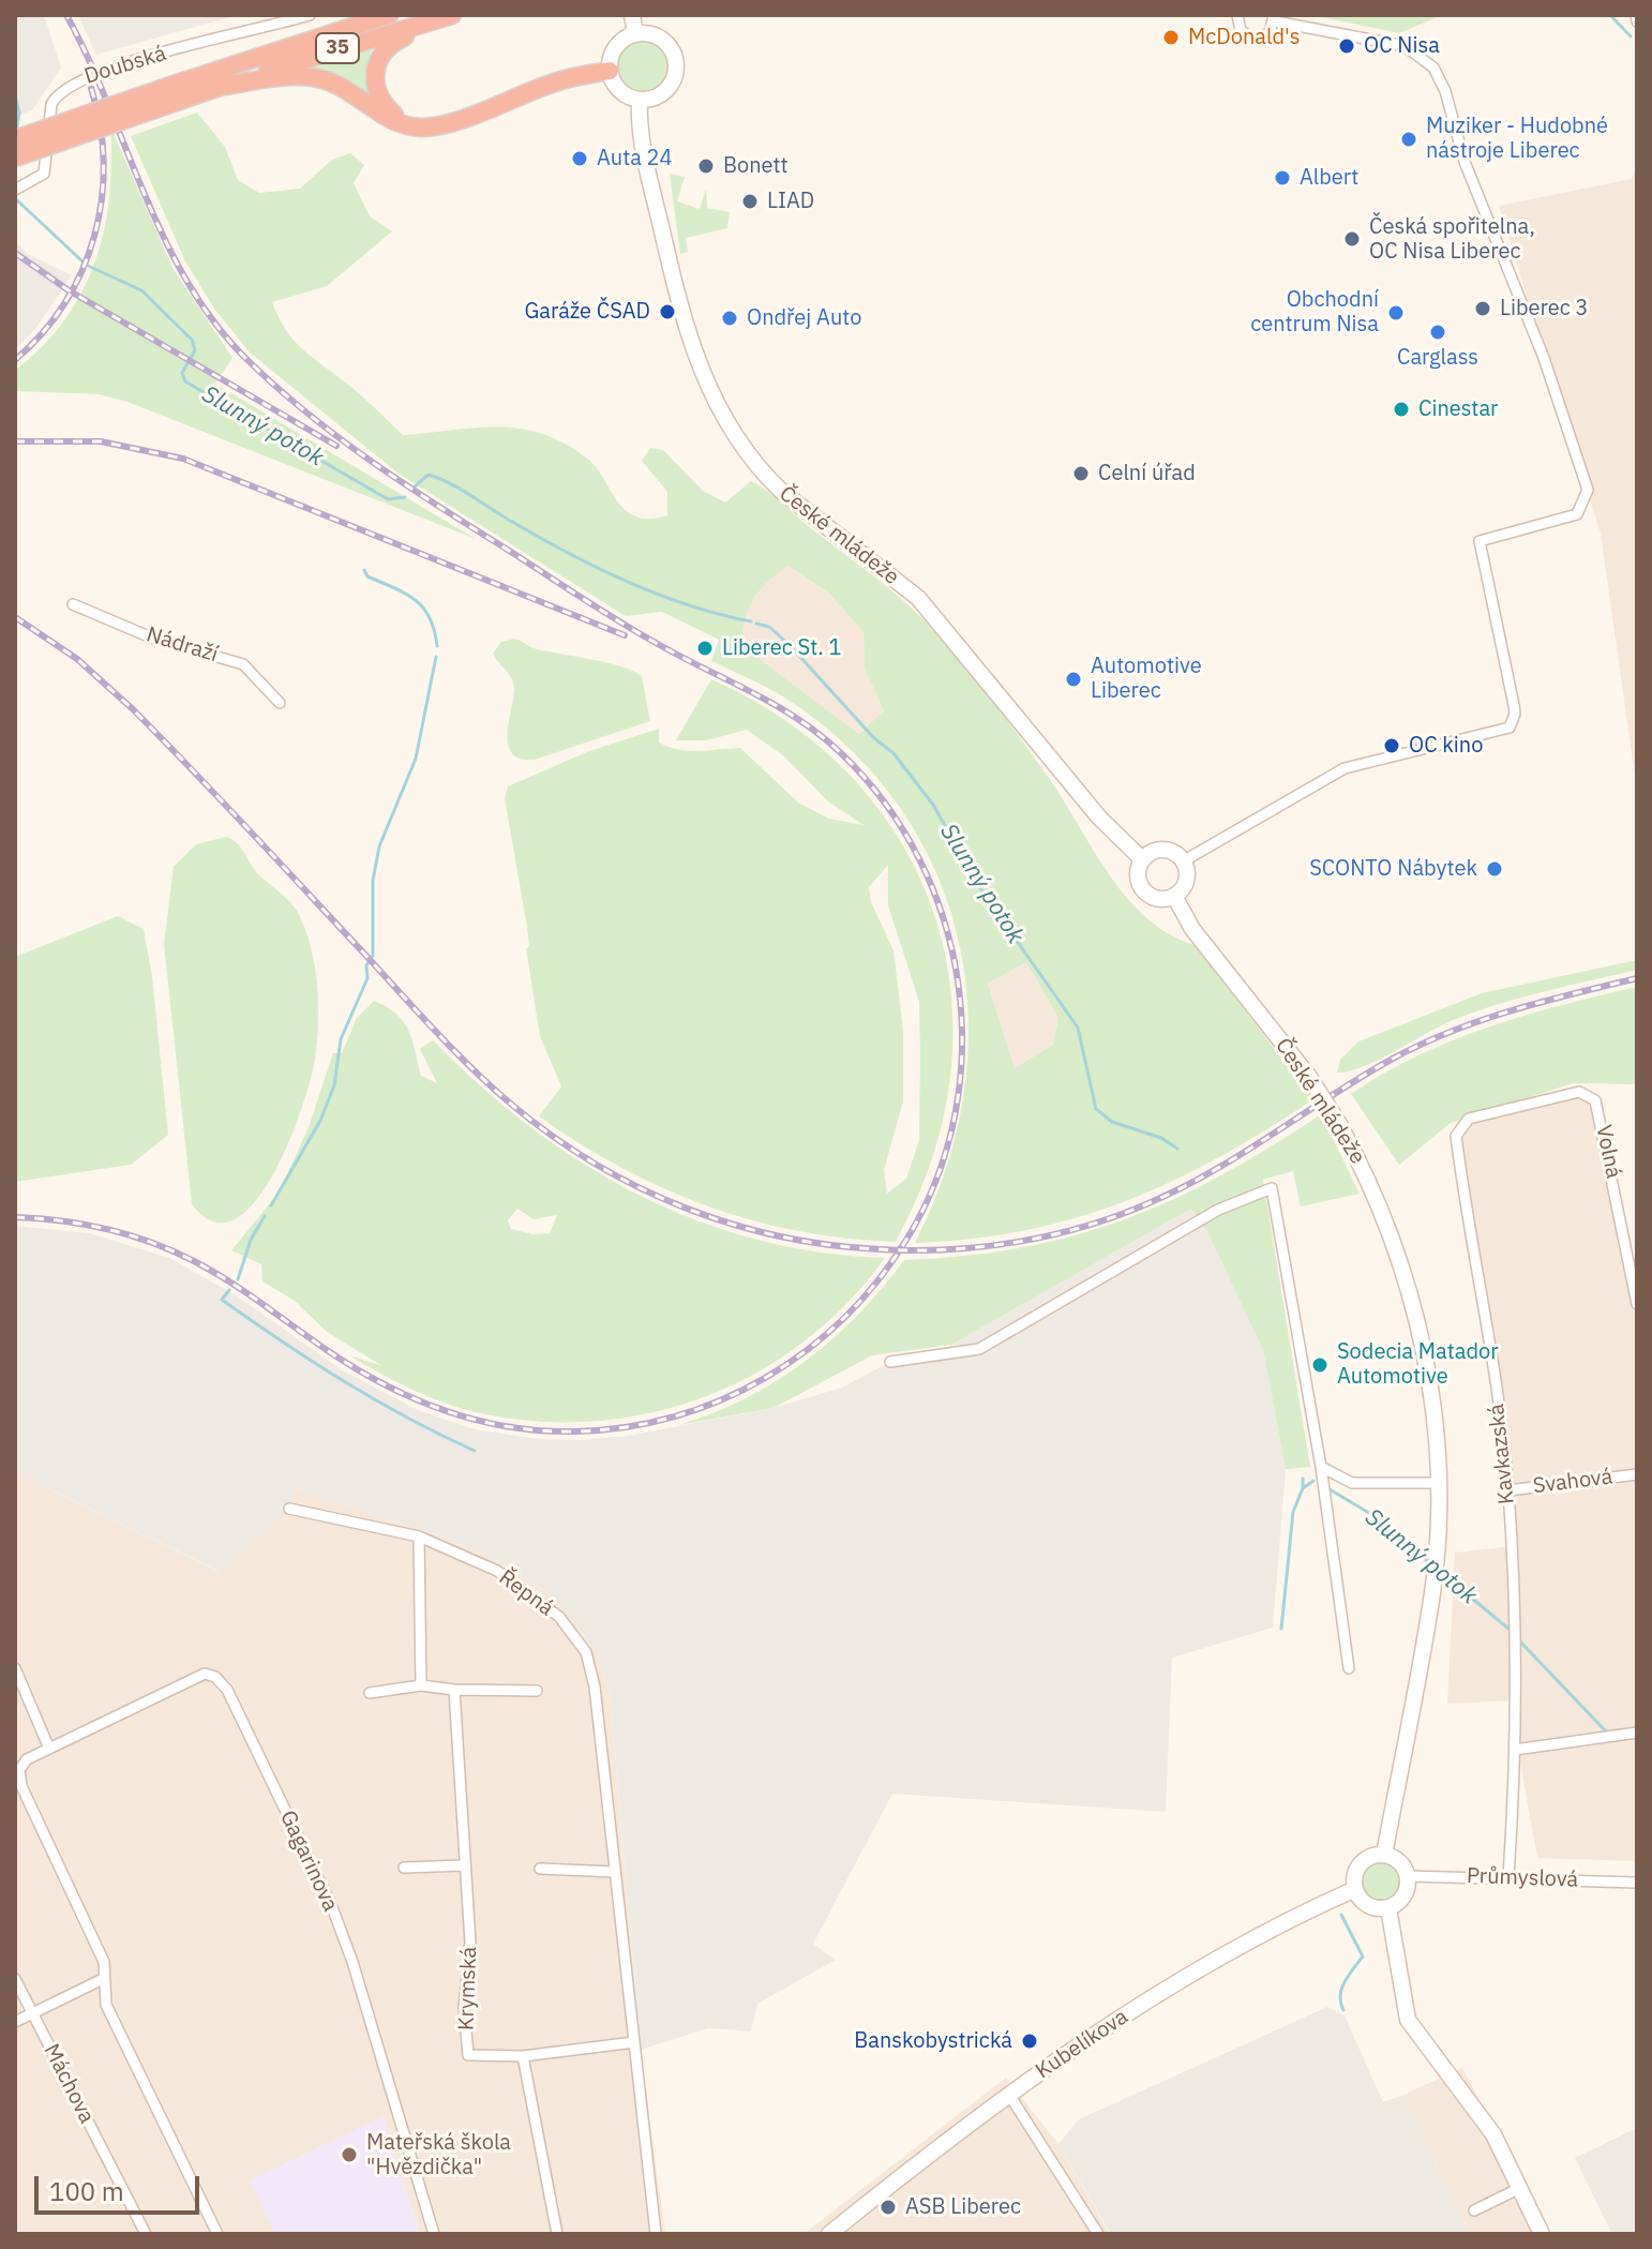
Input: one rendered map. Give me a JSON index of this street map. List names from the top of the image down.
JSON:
{
  "streets": {
    "highway": ["35"],
    "street": [
      "Doubská",
      "České mládeže",
      "Nádraží",
      "Volná",
      "Kavkazská",
      "Svahová",
      "Řepná",
      "Gagarinova",
      "Průmyslová",
      "Krymská",
      "Kubelíkova",
      "Máchova"
    ]
  },
  "crossings": [
    ["České mládeže", "Průmyslová"],
    ["České mládeže", "Kubelíkova"],
    ["Volná", "Kavkazská"],
    ["Kavkazská", "Svahová"],
    ["Kavkazská", "Průmyslová"],
    ["Řepná", "Krymská"],
    ["Průmyslová", "Kubelíkova"]
  ],
  "water": ["Slunný potok"],
  "places": [
    "McDonald's",
    "OC Nisa",
    "Muziker - Hudobné nástroje Liberec",
    "Auta 24",
    "Bonett",
    "Albert",
    "LIAD",
    "Česká spořitelna, OC Nisa Liberec",
    "Liberec 3",
    "Garáže ČSAD",
    "Obchodní centrum Nisa",
    "Ondřej Auto",
    "Carglass",
    "Cinestar",
    "Celní úřad",
    "Liberec St. 1",
    "Automotive Liberec",
    "OC kino",
    "SCONTO Nábytek",
    "Sodecia Matador Automotive",
    "Banskobystrická",
    "Mateřská škola \"Hvězdička\"",
    "ASB Liberec"
  ],
  "scale_bar": "100 m"
}
